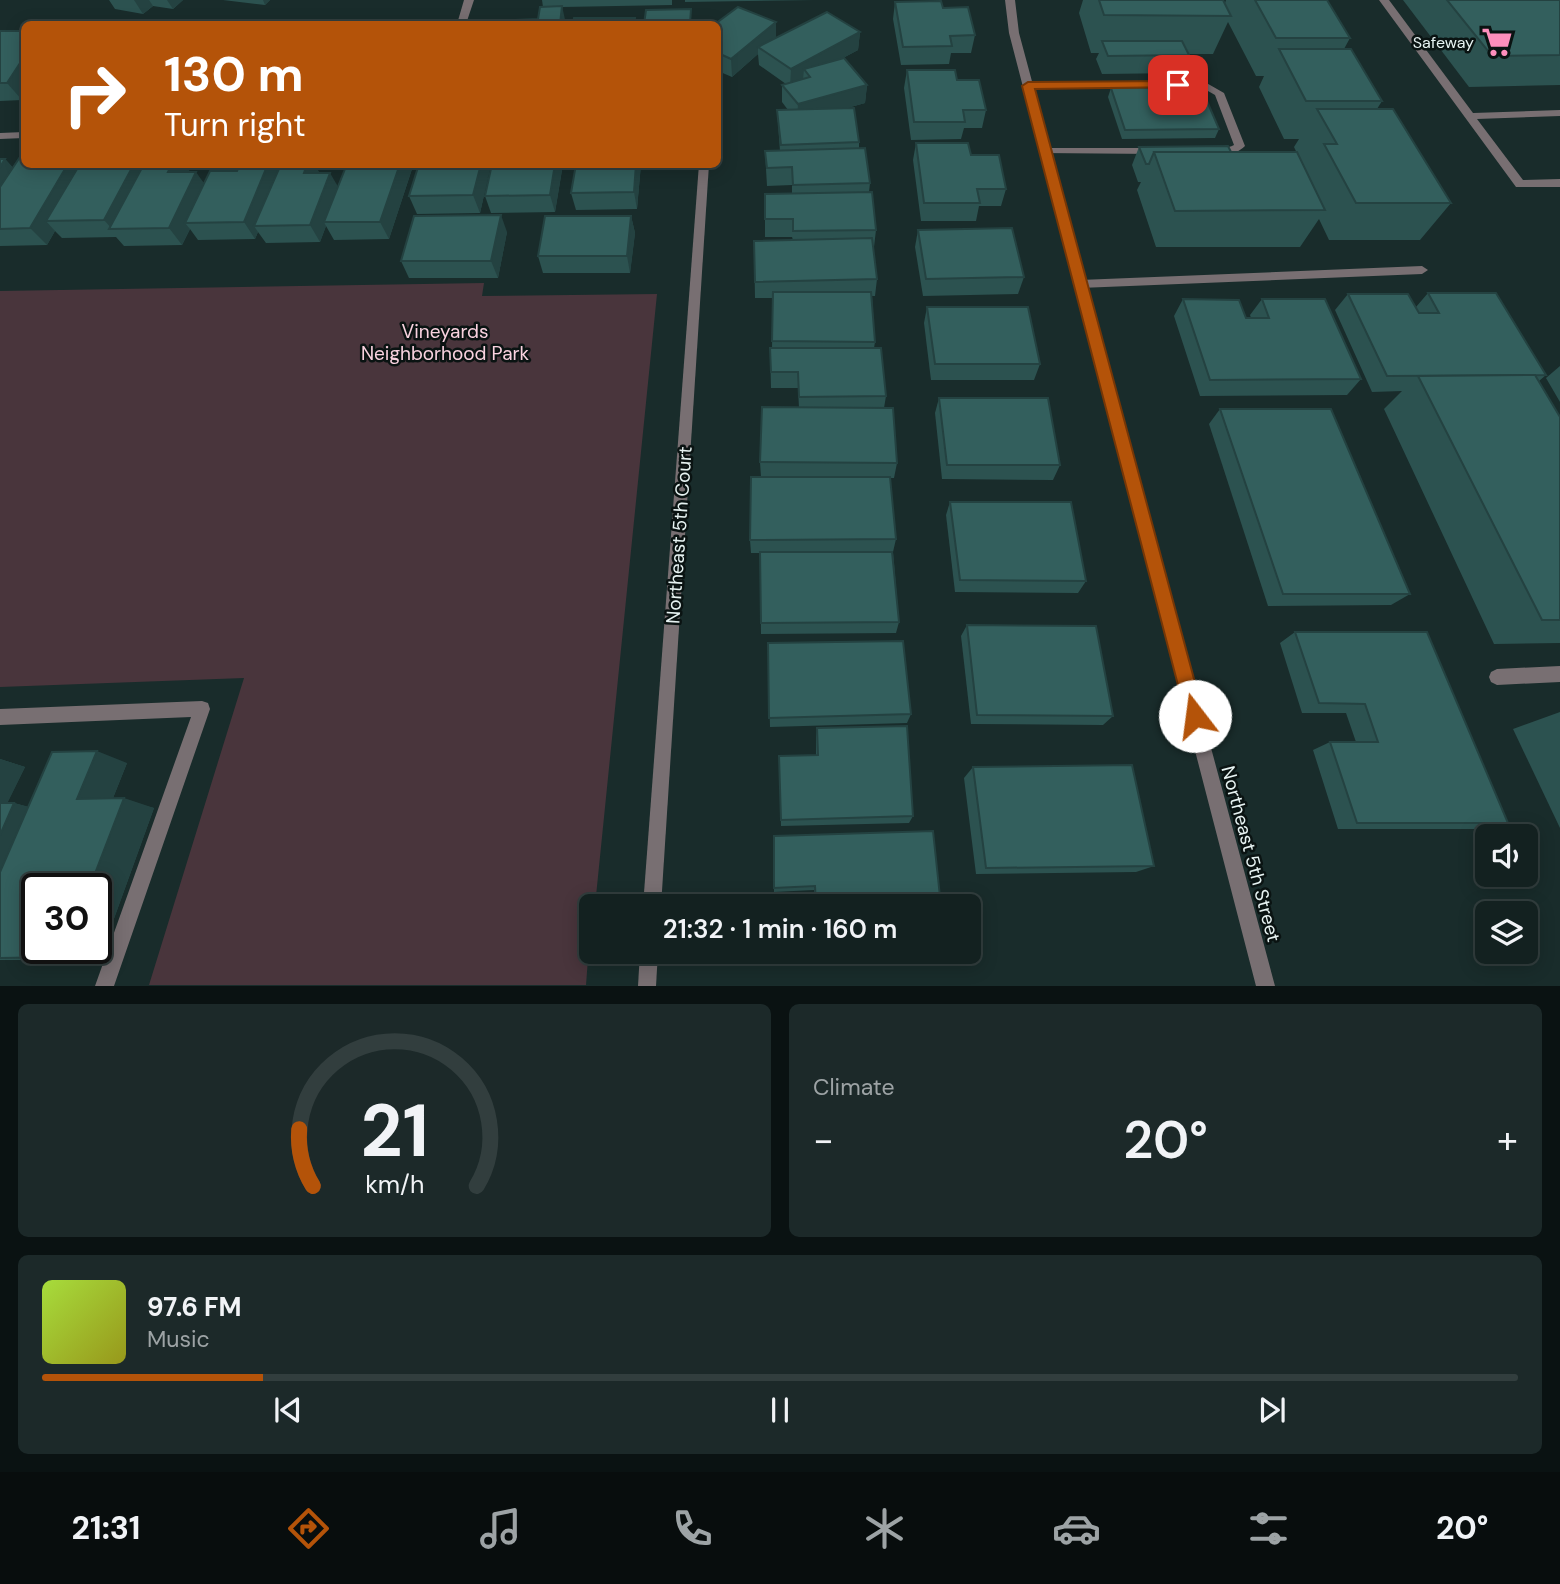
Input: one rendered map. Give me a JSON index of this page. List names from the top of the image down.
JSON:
{
  "streets": {
    "street": ["Northeast 5th Court", "Northeast 5th Street"]
  },
  "parks": ["Vineyards Neighborhood Park"],
  "places": {
    "supermarket": ["Safeway"]
  },
  "page": {
    "turn": ["130 m", "Turn right"],
    "limit": "30",
    "trip": "21:32 · 1 min · 160 m",
    "tile": "Climate",
    "heat": ["−", "20°", "+"],
    "song": ["97.6 FM", "Music"],
    "tabs": ["21:31", "20°"],
    "gauge": ["21", "km/h"]
  }
}
